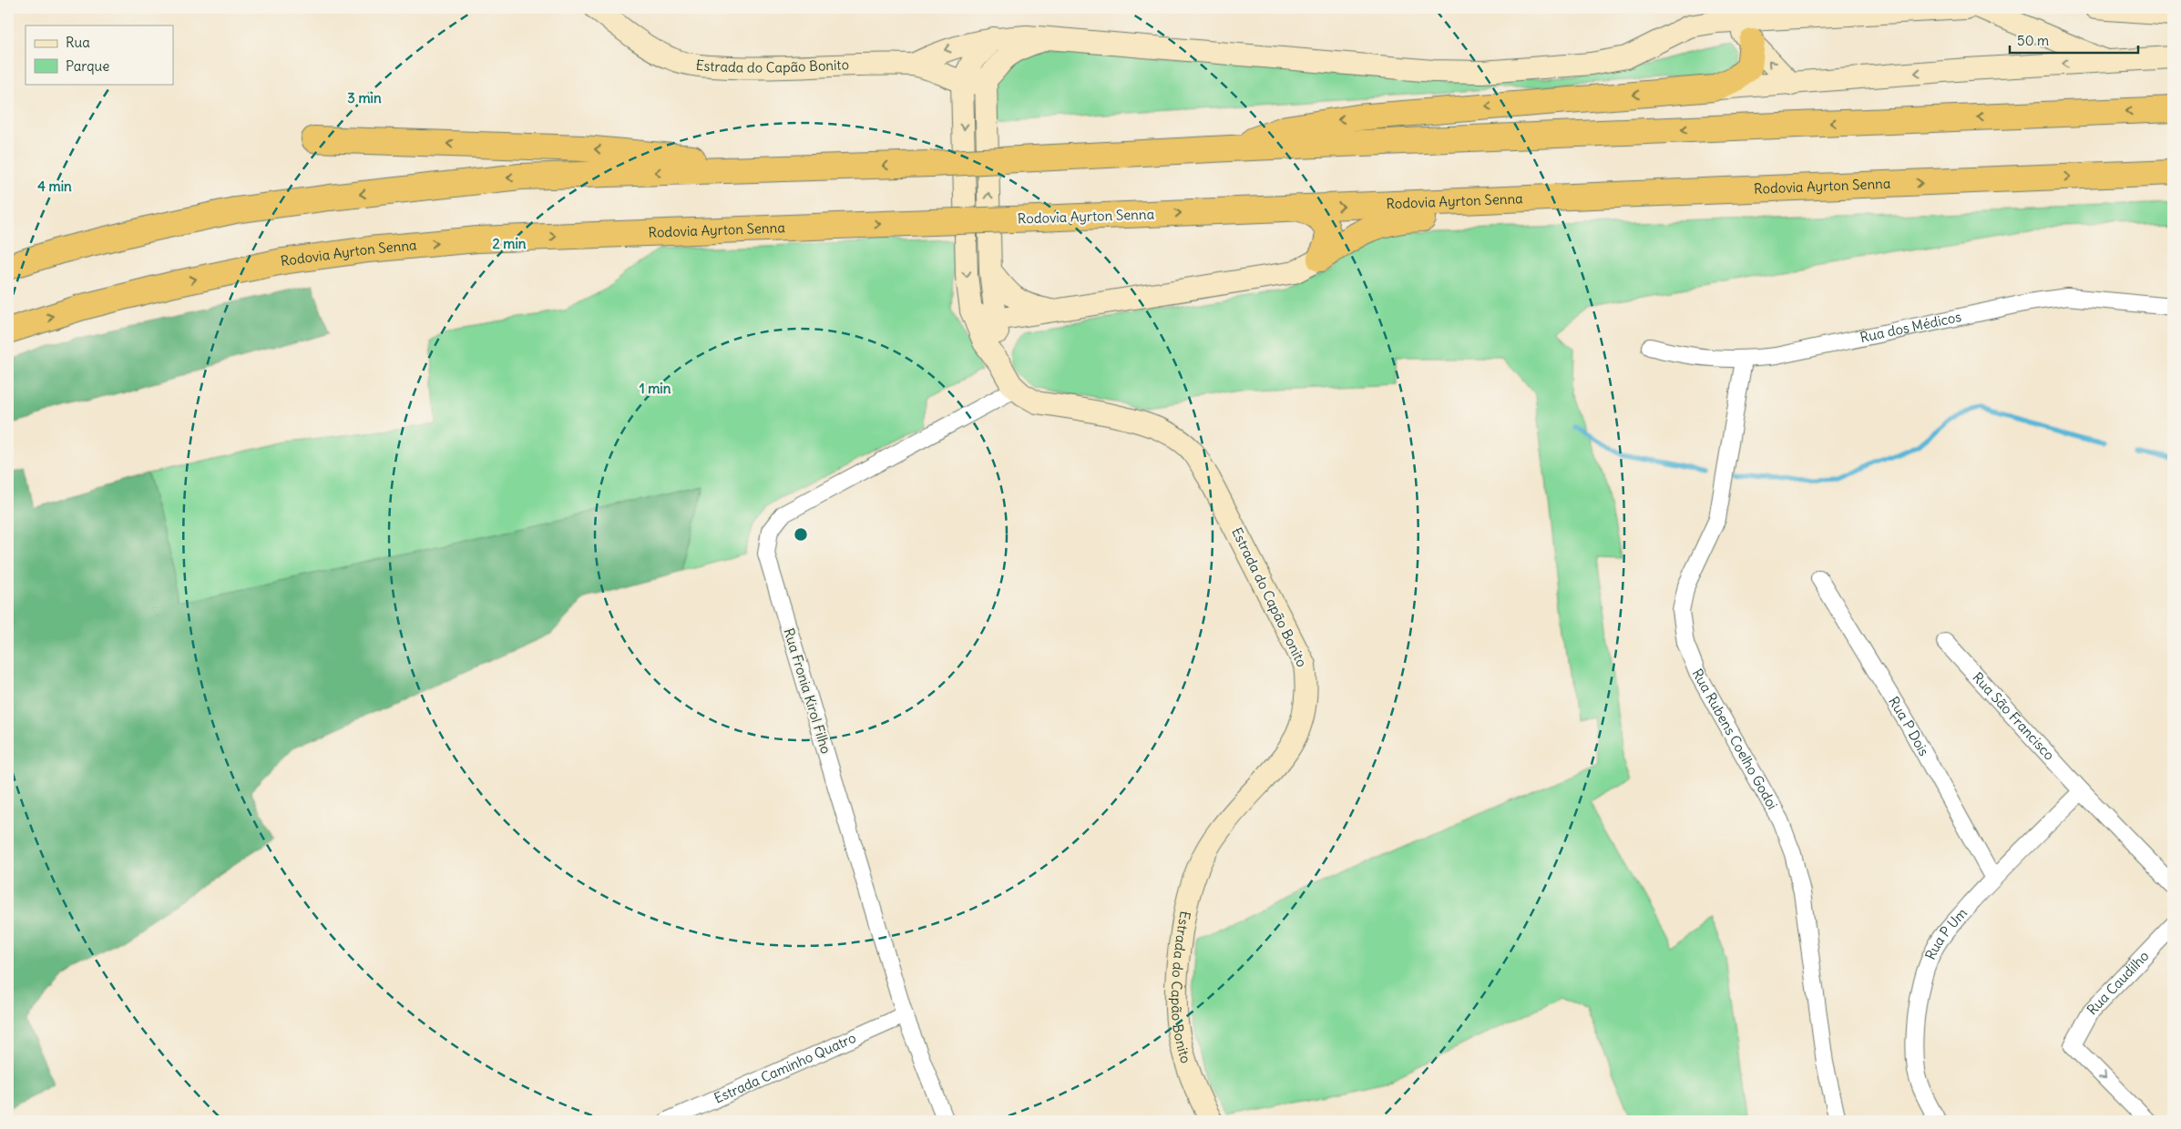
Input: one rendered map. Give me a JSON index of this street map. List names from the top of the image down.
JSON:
{
  "streets": {
    "highway": ["Rodovia Ayrton Senna"],
    "street": [
      "Estrada do Capão Bonito",
      "Rua dos Médicos",
      "Rua Fronia Kirol Filho",
      "Rua São Francisco",
      "Rua P Dois",
      "Rua Rubens Coelho Godoi",
      "Rua P Um",
      "Rua Caudilho",
      "Estrada Caminho Quatro"
    ]
  },
  "crossings": [
    ["Estrada do Capão Bonito", "Rua Fronia Kirol Filho"],
    ["Rua dos Médicos", "Rua Rubens Coelho Godoi"],
    ["Rua Fronia Kirol Filho", "Estrada Caminho Quatro"],
    ["Rua São Francisco", "Rua P Um"],
    ["Rua P Dois", "Rua P Um"]
  ],
  "legend": ["Rua", "Parque"],
  "scale_bar": "50 m",
  "rings": [
    "3 min",
    "4 min",
    "2 min",
    "1 min"
  ]
}
